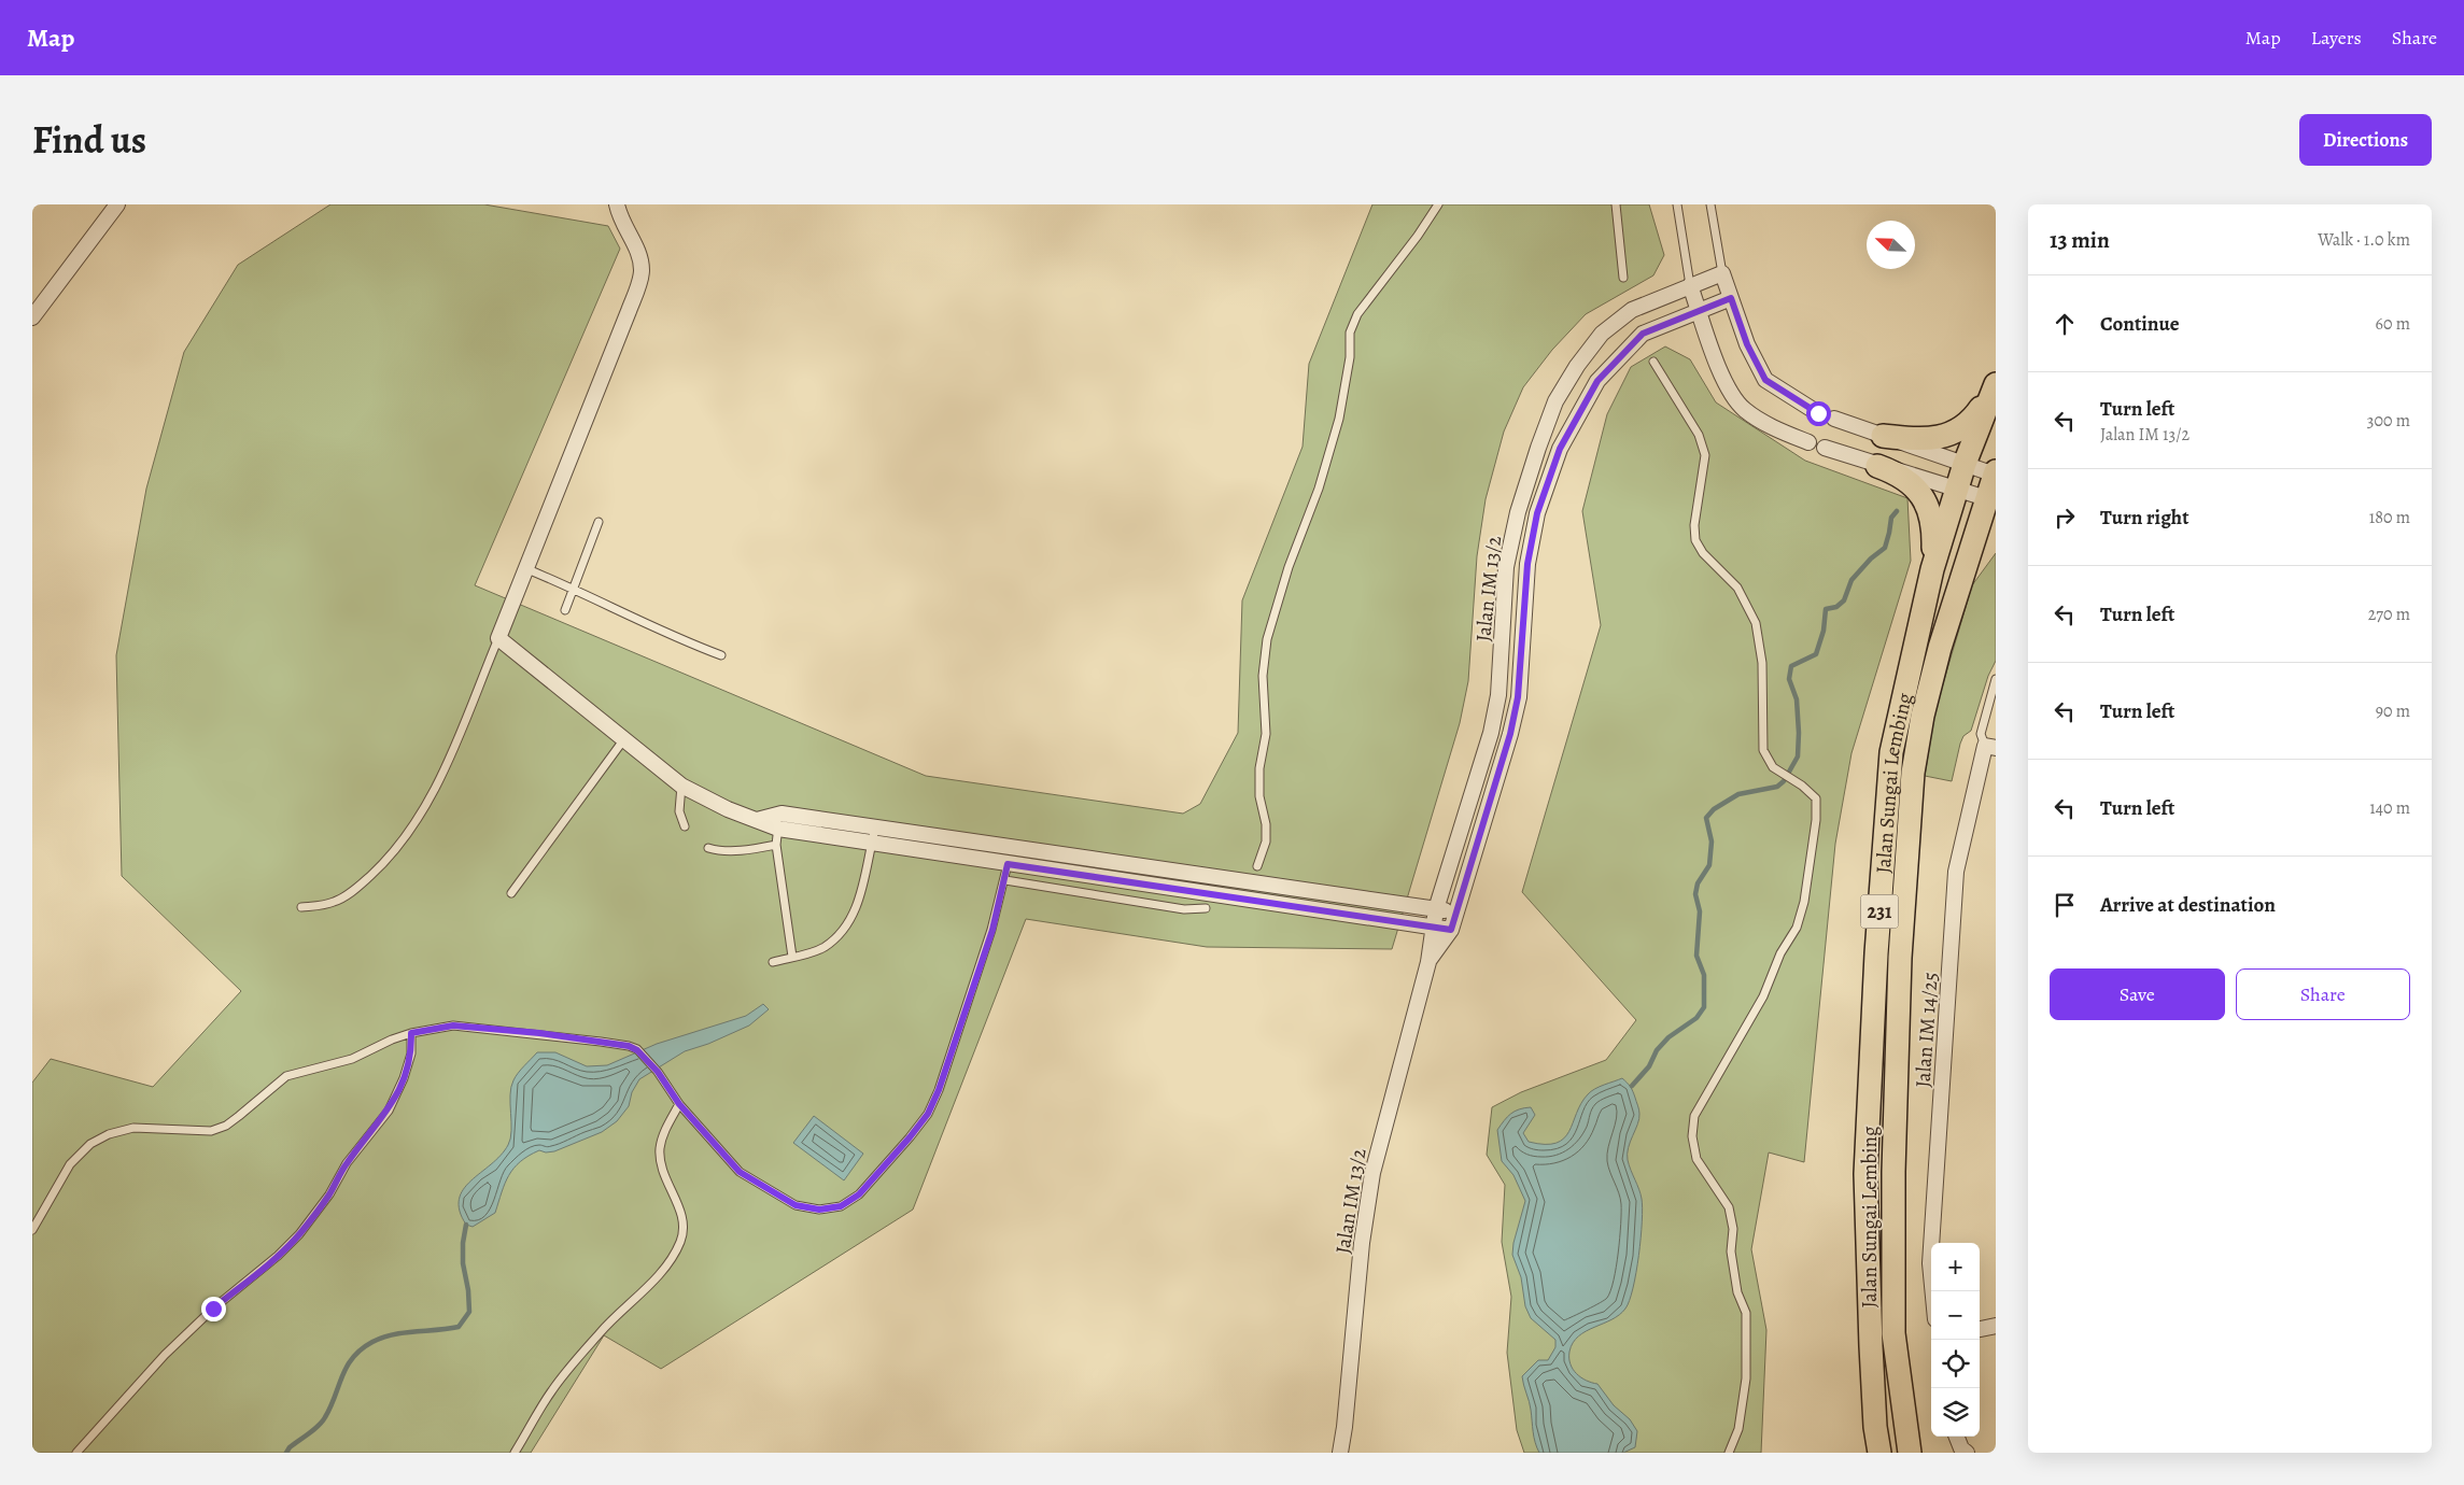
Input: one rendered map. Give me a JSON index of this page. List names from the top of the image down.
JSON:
{
  "streets": {
    "main road": ["Jalan Sungai Lembing", "231"],
    "street": ["Jalan IM 13/2", "Jalan IM 14/25"]
  },
  "north": "top left",
  "page": {
    "header": "Map",
    "nav": ["Map", "Layers", "Share"],
    "title": "Find us",
    "buttons": [
      "Directions",
      ["Save", "Share"]
    ],
    "heading": ["13 min", "Walk · 1.0 km"],
    "list": [
      ["Continue", "60 m"],
      ["Turn left", "Jalan IM 13/2", "300 m"],
      ["Turn right", "180 m"],
      ["Turn left", "270 m"],
      ["Turn left", "90 m"],
      ["Turn left", "140 m"],
      "Arrive at destination"
    ],
    "map_buttons": ["+", "−"]
  }
}
